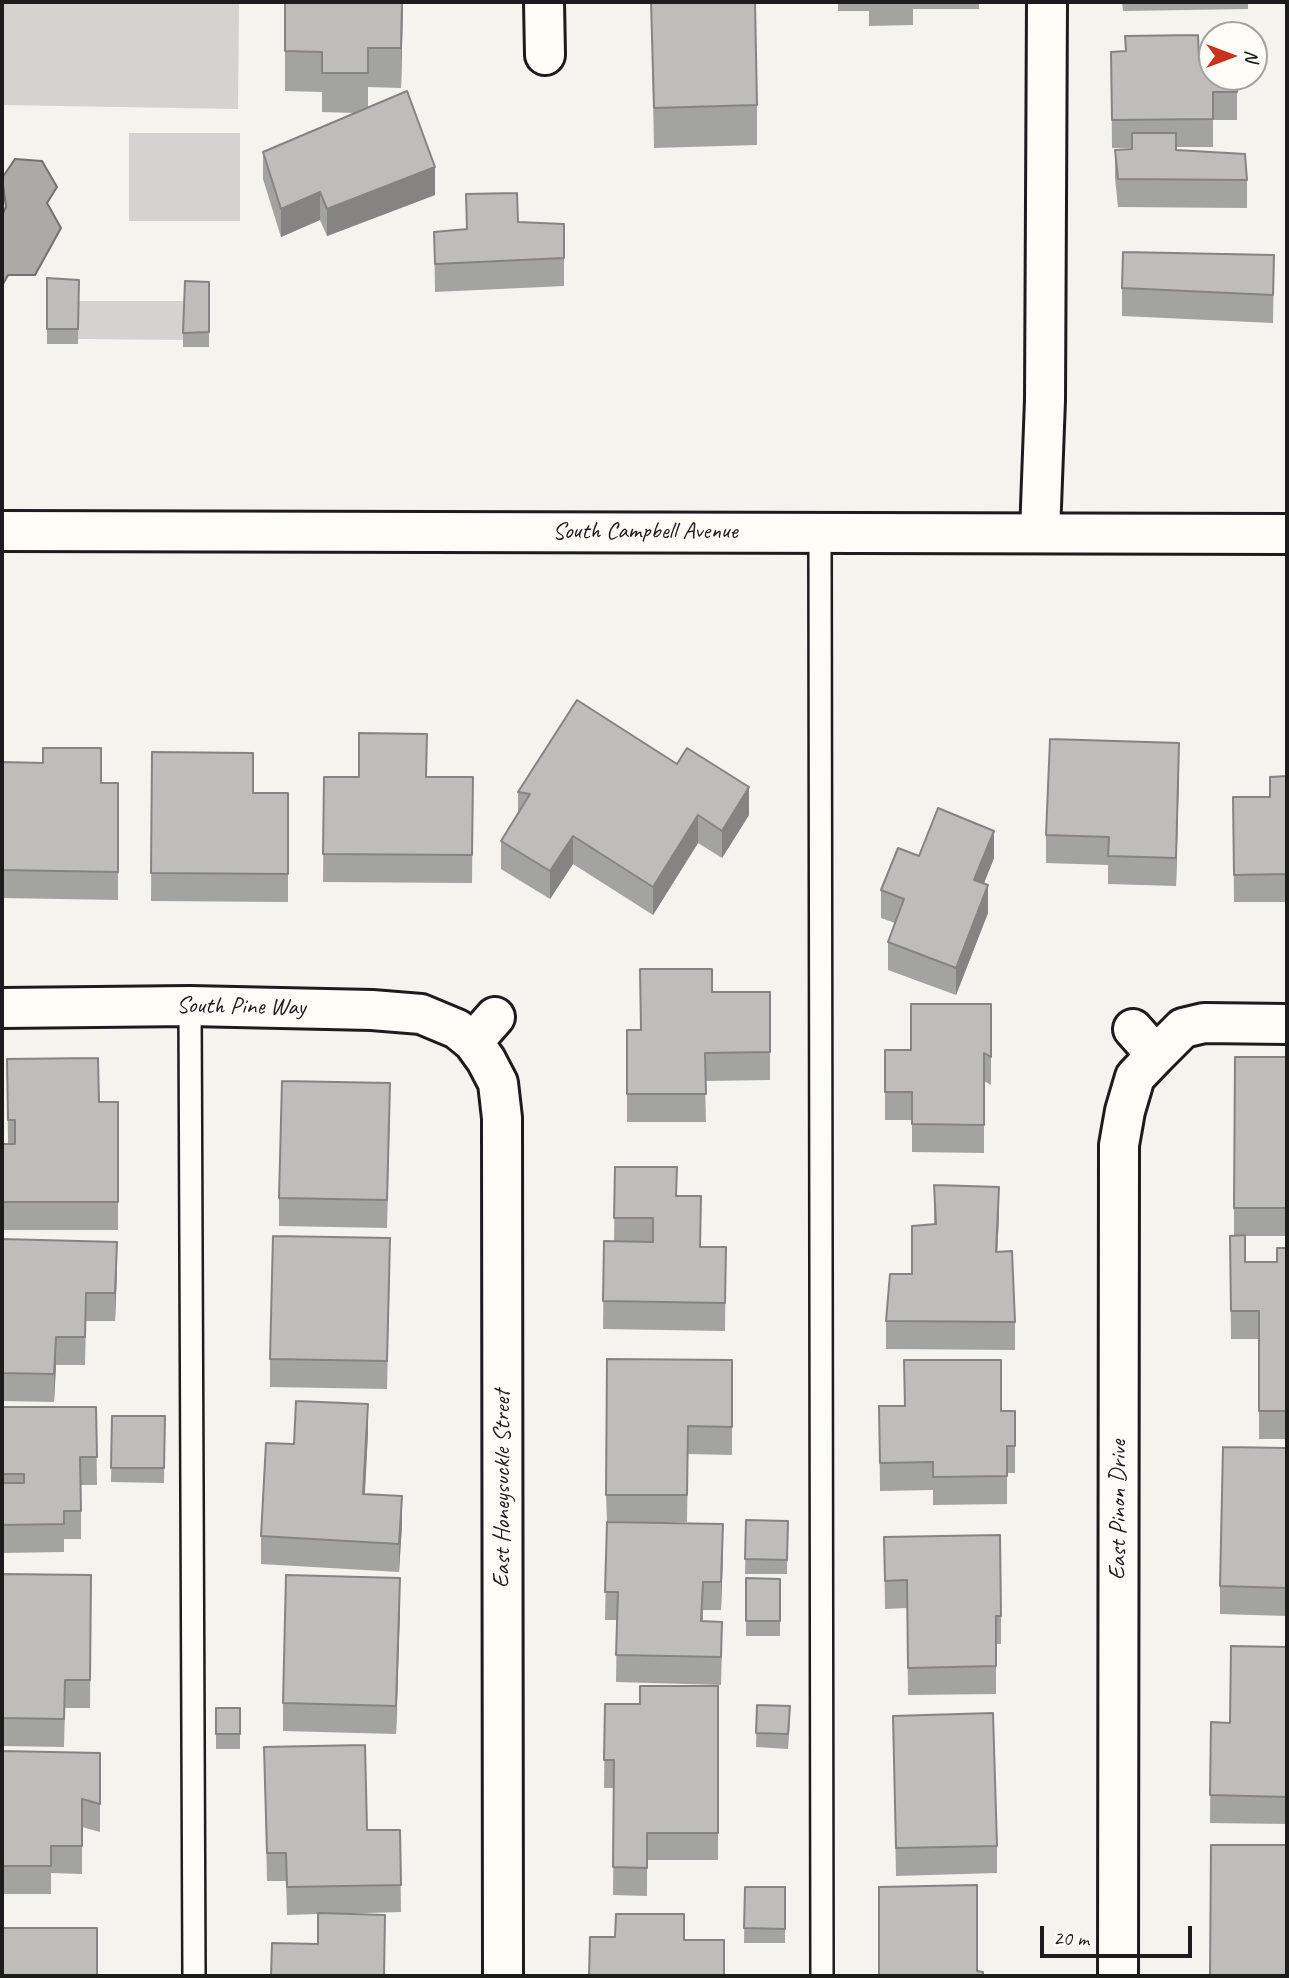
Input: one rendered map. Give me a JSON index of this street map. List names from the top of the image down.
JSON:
{
  "streets": {
    "street": [
      "South Campbell Avenue",
      "South Pine Way",
      "East Honeysuckle Street",
      "East Pinon Drive"
    ]
  },
  "crossings": [
    ["South Pine Way", "East Honeysuckle Street"]
  ],
  "scale_bar": "20 m",
  "north": "right"
}
